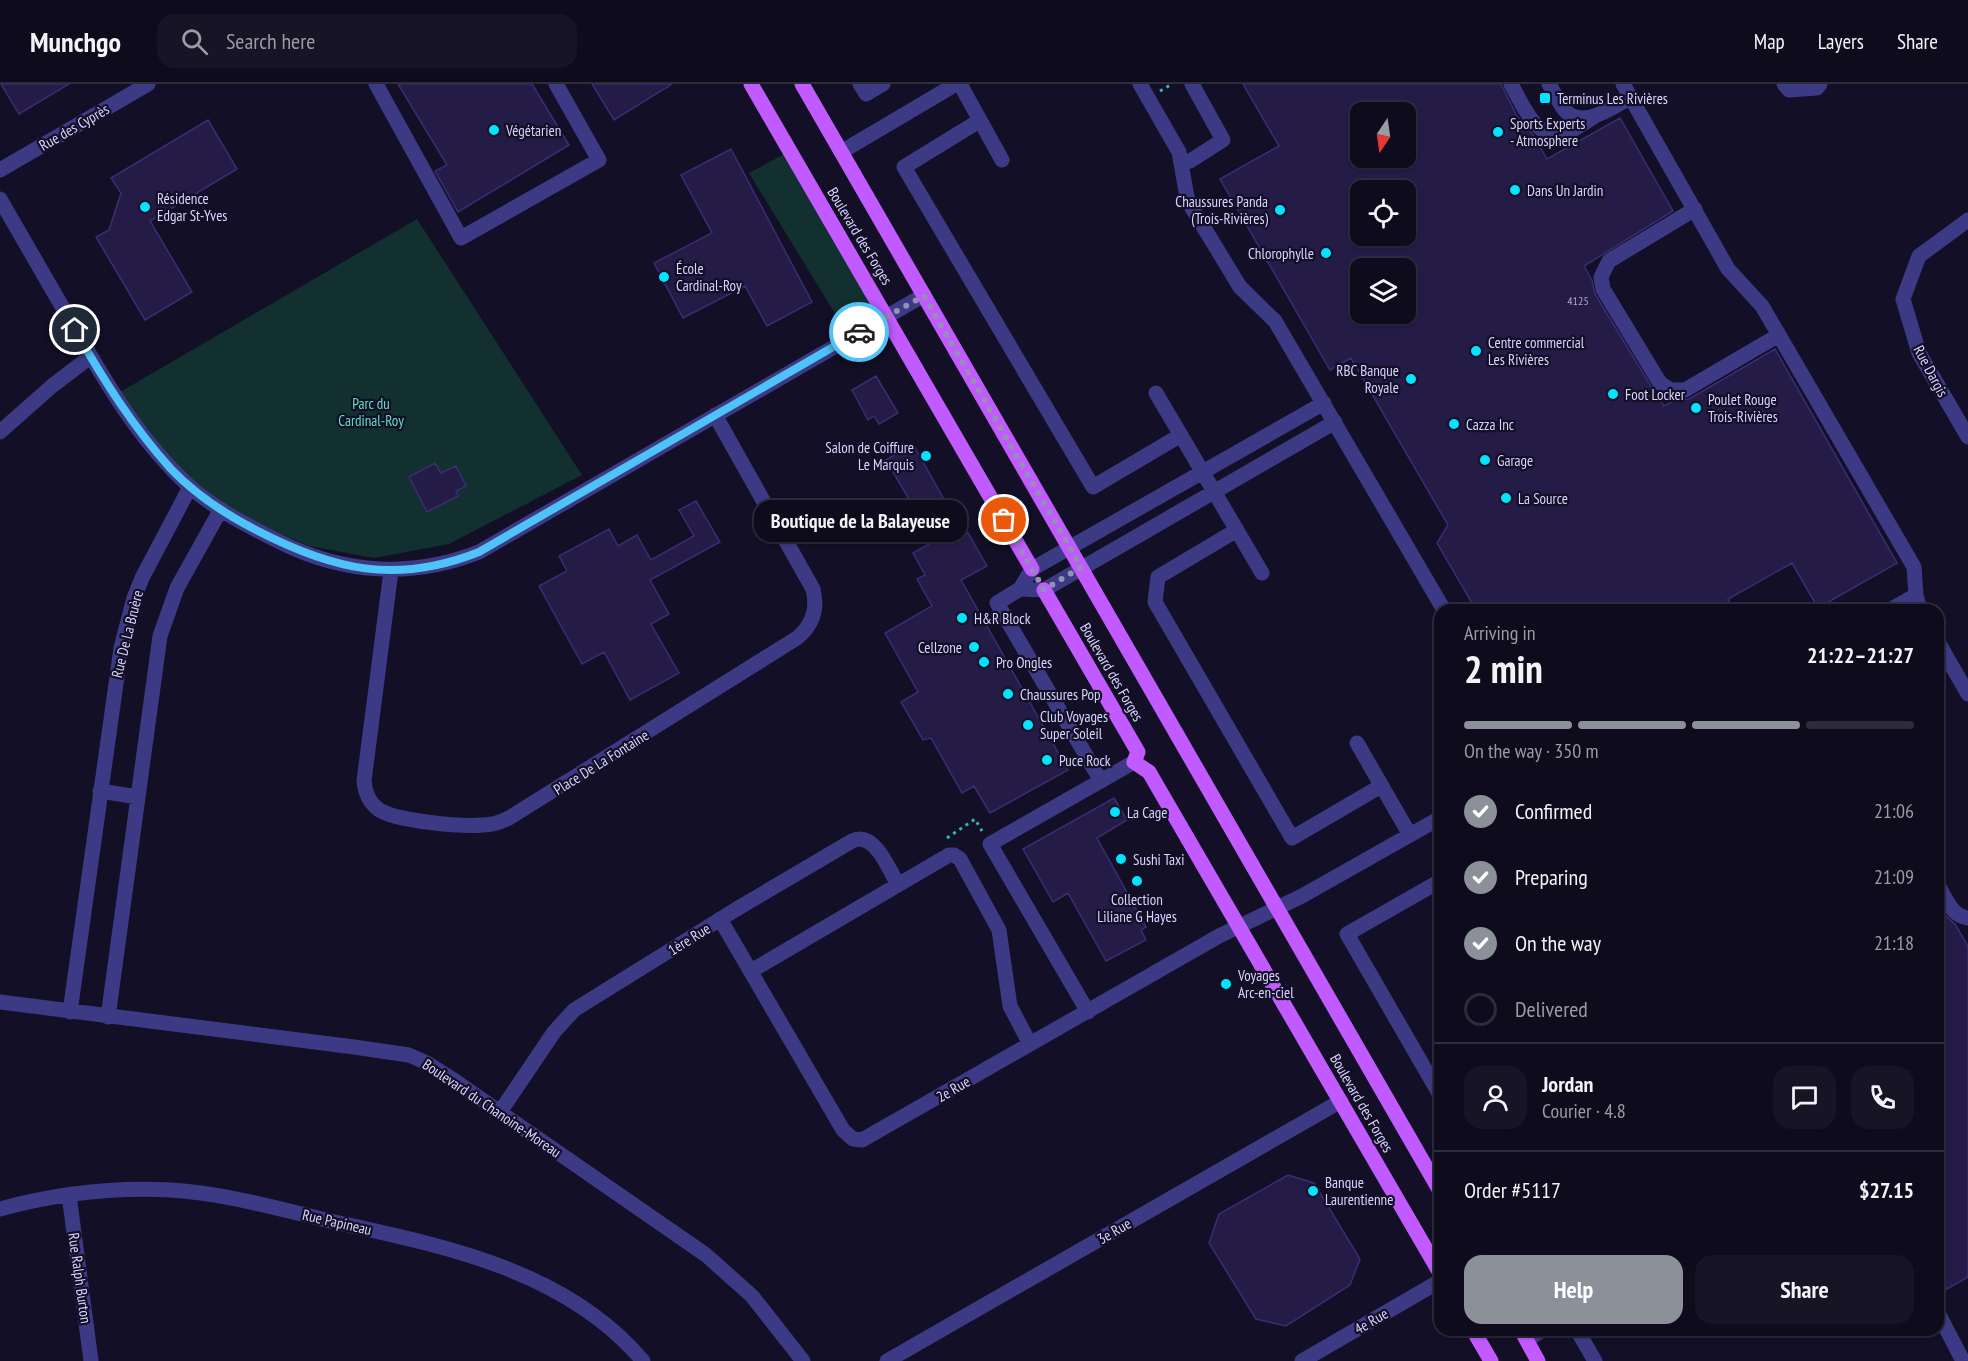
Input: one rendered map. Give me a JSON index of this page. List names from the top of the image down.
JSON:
{
  "streets": {
    "main road": ["Boulevard des Forges"],
    "street": [
      "Rue des Cyprès",
      "Rue Dargis",
      "Rue De La Bruère",
      "Place De La Fontaine",
      "1ère Rue",
      "2e Rue",
      "Boulevard du Chanoine-Moreau",
      "Rue Papineau",
      "3e Rue",
      "Rue Ralph Burton",
      "4e Rue"
    ]
  },
  "crossings": [
    ["Boulevard des Forges", "2e Rue"],
    ["Boulevard des Forges", "3e Rue"],
    ["Rue De La Bruère", "Boulevard du Chanoine-Moreau"],
    ["1ère Rue", "2e Rue"],
    ["1ère Rue", "Boulevard du Chanoine-Moreau"],
    ["Rue Papineau", "Rue Ralph Burton"]
  ],
  "parks": ["Parc du Cardinal-Roy"],
  "places": {
    "transit": ["Terminus Les Rivières"],
    "other": [
      "Végétarien",
      "Sports Experts - Atmosphere",
      "Dans Un Jardin",
      "Résidence Edgar St-Yves",
      "Chaussures Panda (Trois-Rivières)",
      "Chlorophylle",
      "École Cardinal-Roy",
      "Centre commercial Les Rivières",
      "RBC Banque Royale",
      "Foot Locker",
      "Poulet Rouge Trois-Rivières",
      "Cazza Inc",
      "Salon de Coiffure Le Marquis",
      "Garage",
      "La Source",
      "Boutique de la Balayeuse",
      "H&R Block",
      "Cellzone",
      "Pro Ongles",
      "Chaussures Pop",
      "Club Voyages Super Soleil",
      "Puce Rock",
      "La Cage",
      "Sushi Taxi",
      "Collection Liliane G Hayes",
      "Voyages Arc-en-ciel",
      "Banque Laurentienne"
    ]
  },
  "house_numbers": ["4125"],
  "north": "bottom",
  "page": {
    "header": "Munchgo",
    "search": "Search here",
    "nav": ["Map", "Layers", "Share"],
    "bubble": "Boutique de la Balayeuse",
    "heading": ["2 min", "Arriving in", "21:22–21:27"],
    "panel": [
      "Jordan",
      "Courier · 4.8",
      "Order #5117",
      "$27.15"
    ],
    "bar": "On the way · 350 m",
    "list": [
      ["Confirmed", "21:06"],
      ["Preparing", "21:09"],
      ["On the way", "21:18"],
      "Delivered"
    ],
    "buttons": ["Help", "Share"]
  }
}
